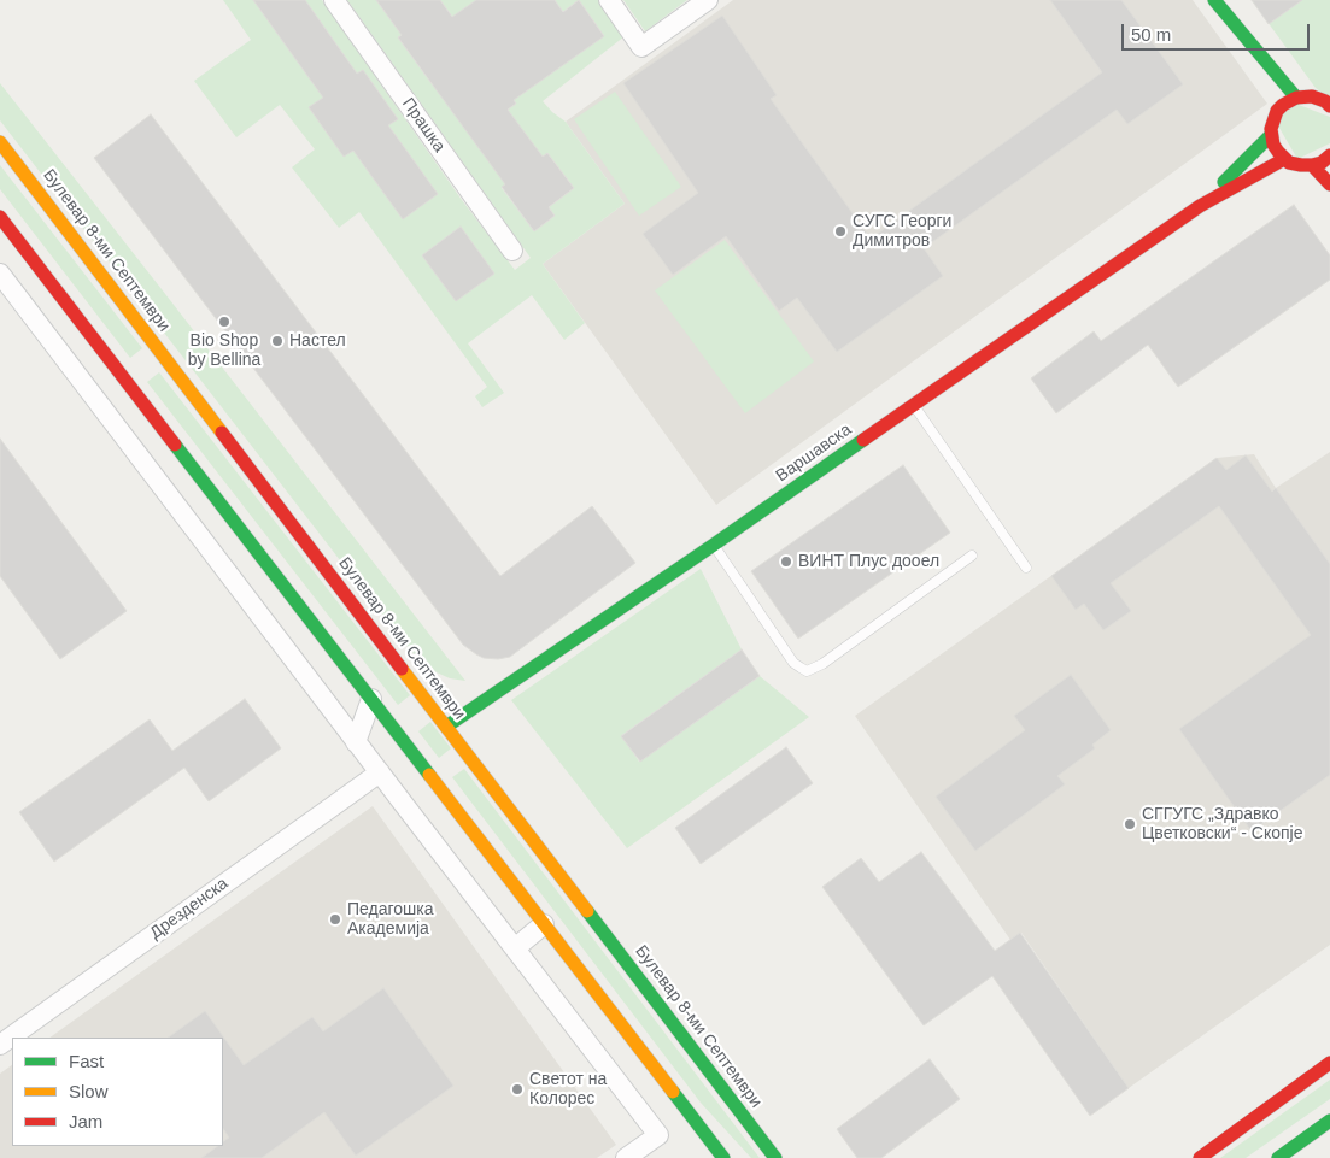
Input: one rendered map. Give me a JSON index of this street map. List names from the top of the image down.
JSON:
{
  "streets": {
    "street": [
      "Прашка",
      "Булевар 8-ми Септември",
      "Варшавска",
      "Дрезденска"
    ]
  },
  "crossings": [
    ["Булевар 8-ми Септември", "Варшавска"]
  ],
  "places": [
    "СУГС Георги Димитров",
    "Bio Shop by Bellina",
    "Настел",
    "ВИНТ Плус дооел",
    "СГГУГС „Здравко Цветковски“ - Скопје",
    "Педагошка Академија",
    "Светот на Колорес"
  ],
  "legend": ["Fast", "Slow", "Jam"],
  "scale_bar": "50 m"
}
